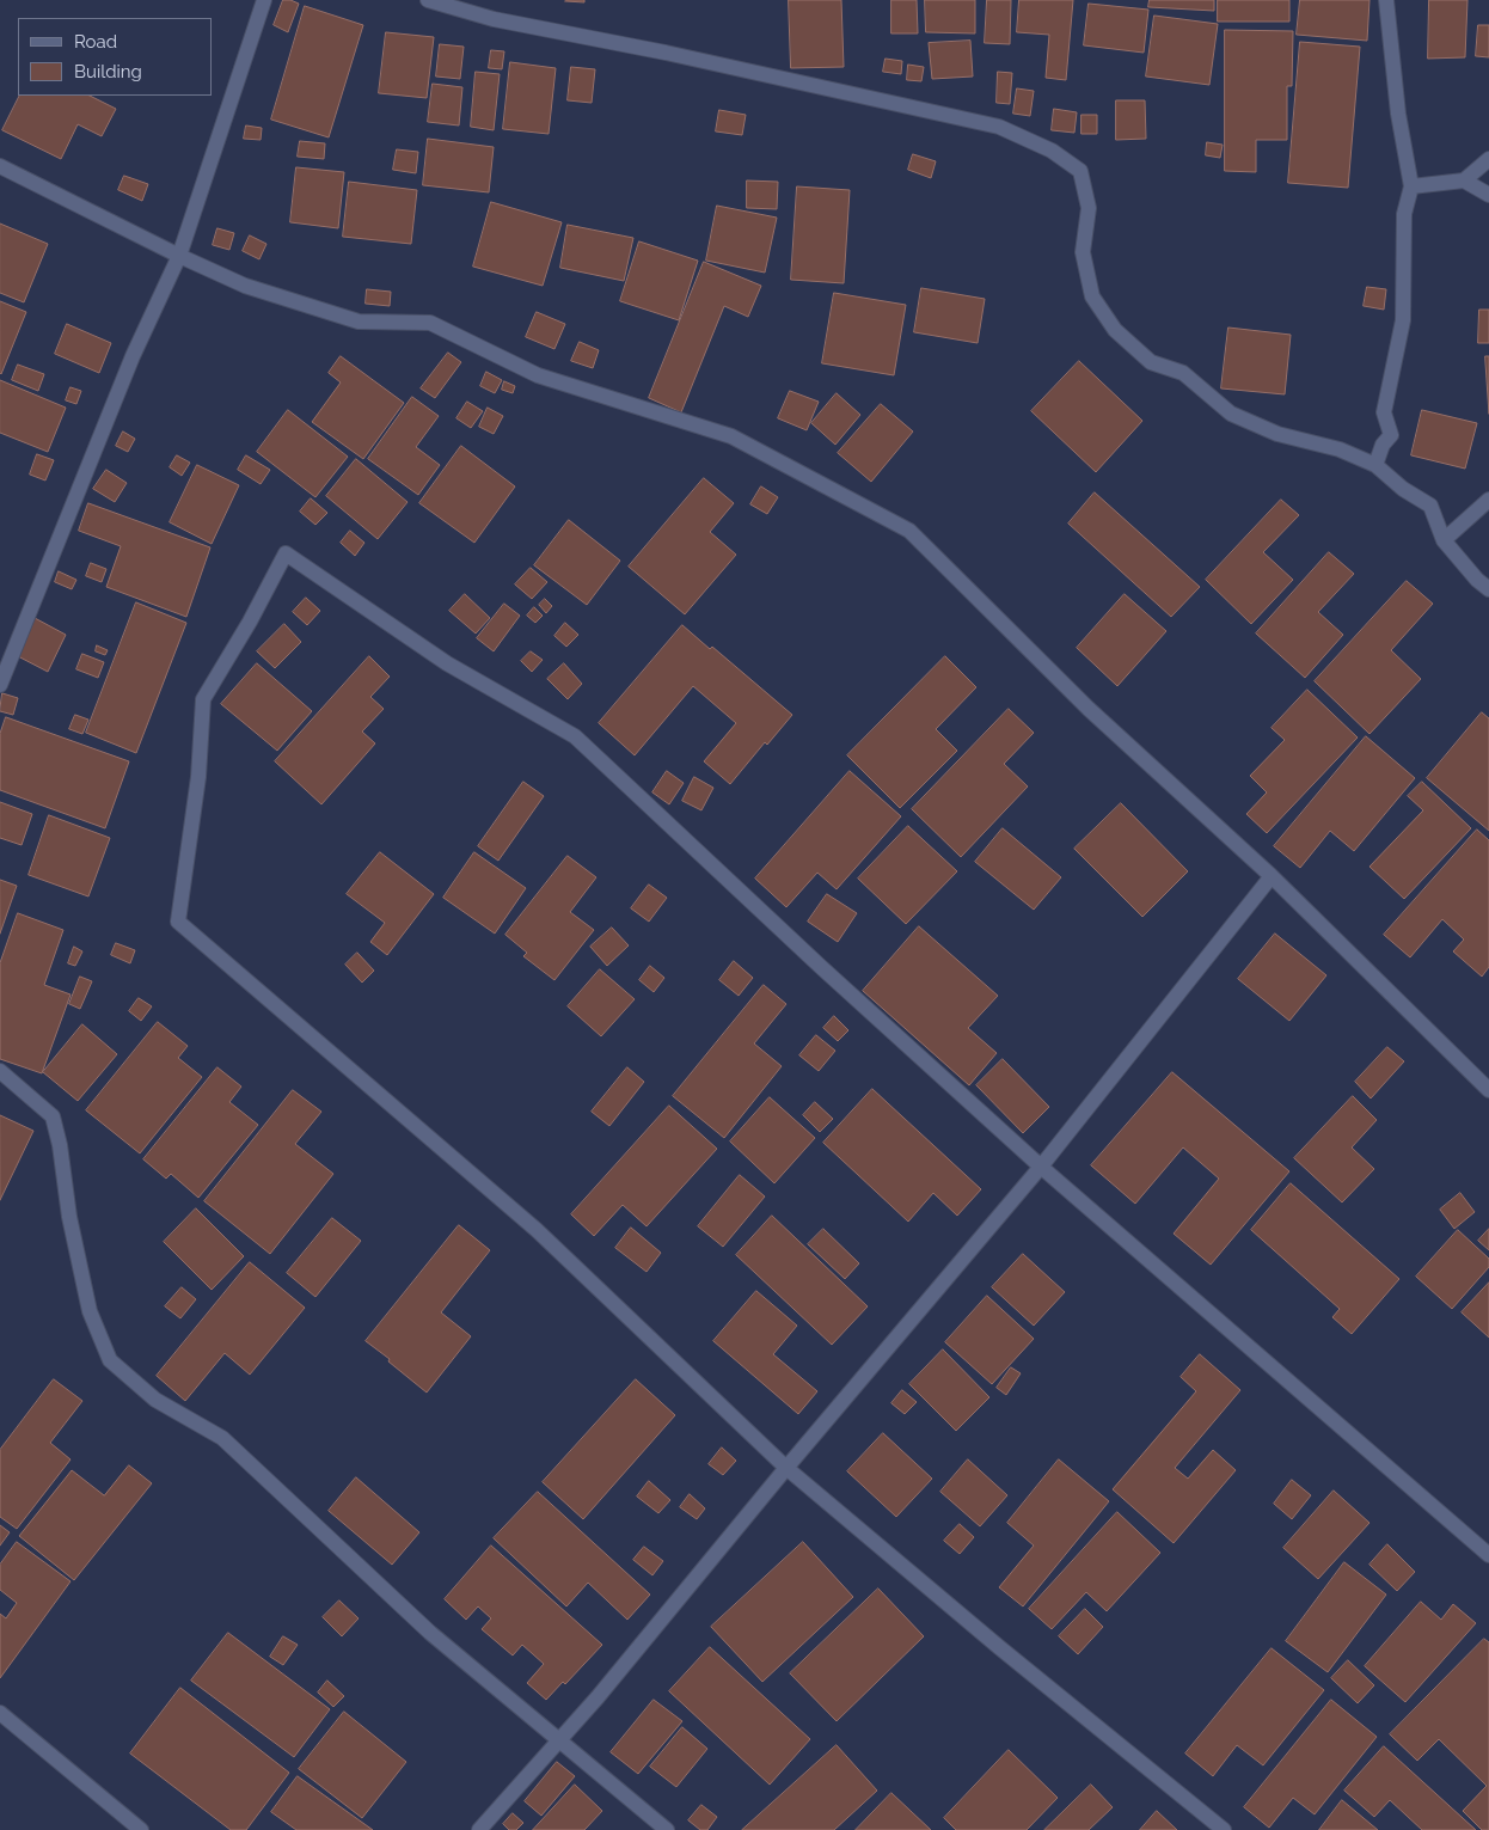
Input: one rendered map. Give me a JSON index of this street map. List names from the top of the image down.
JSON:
{
  "legend": ["Road", "Building"]
}
